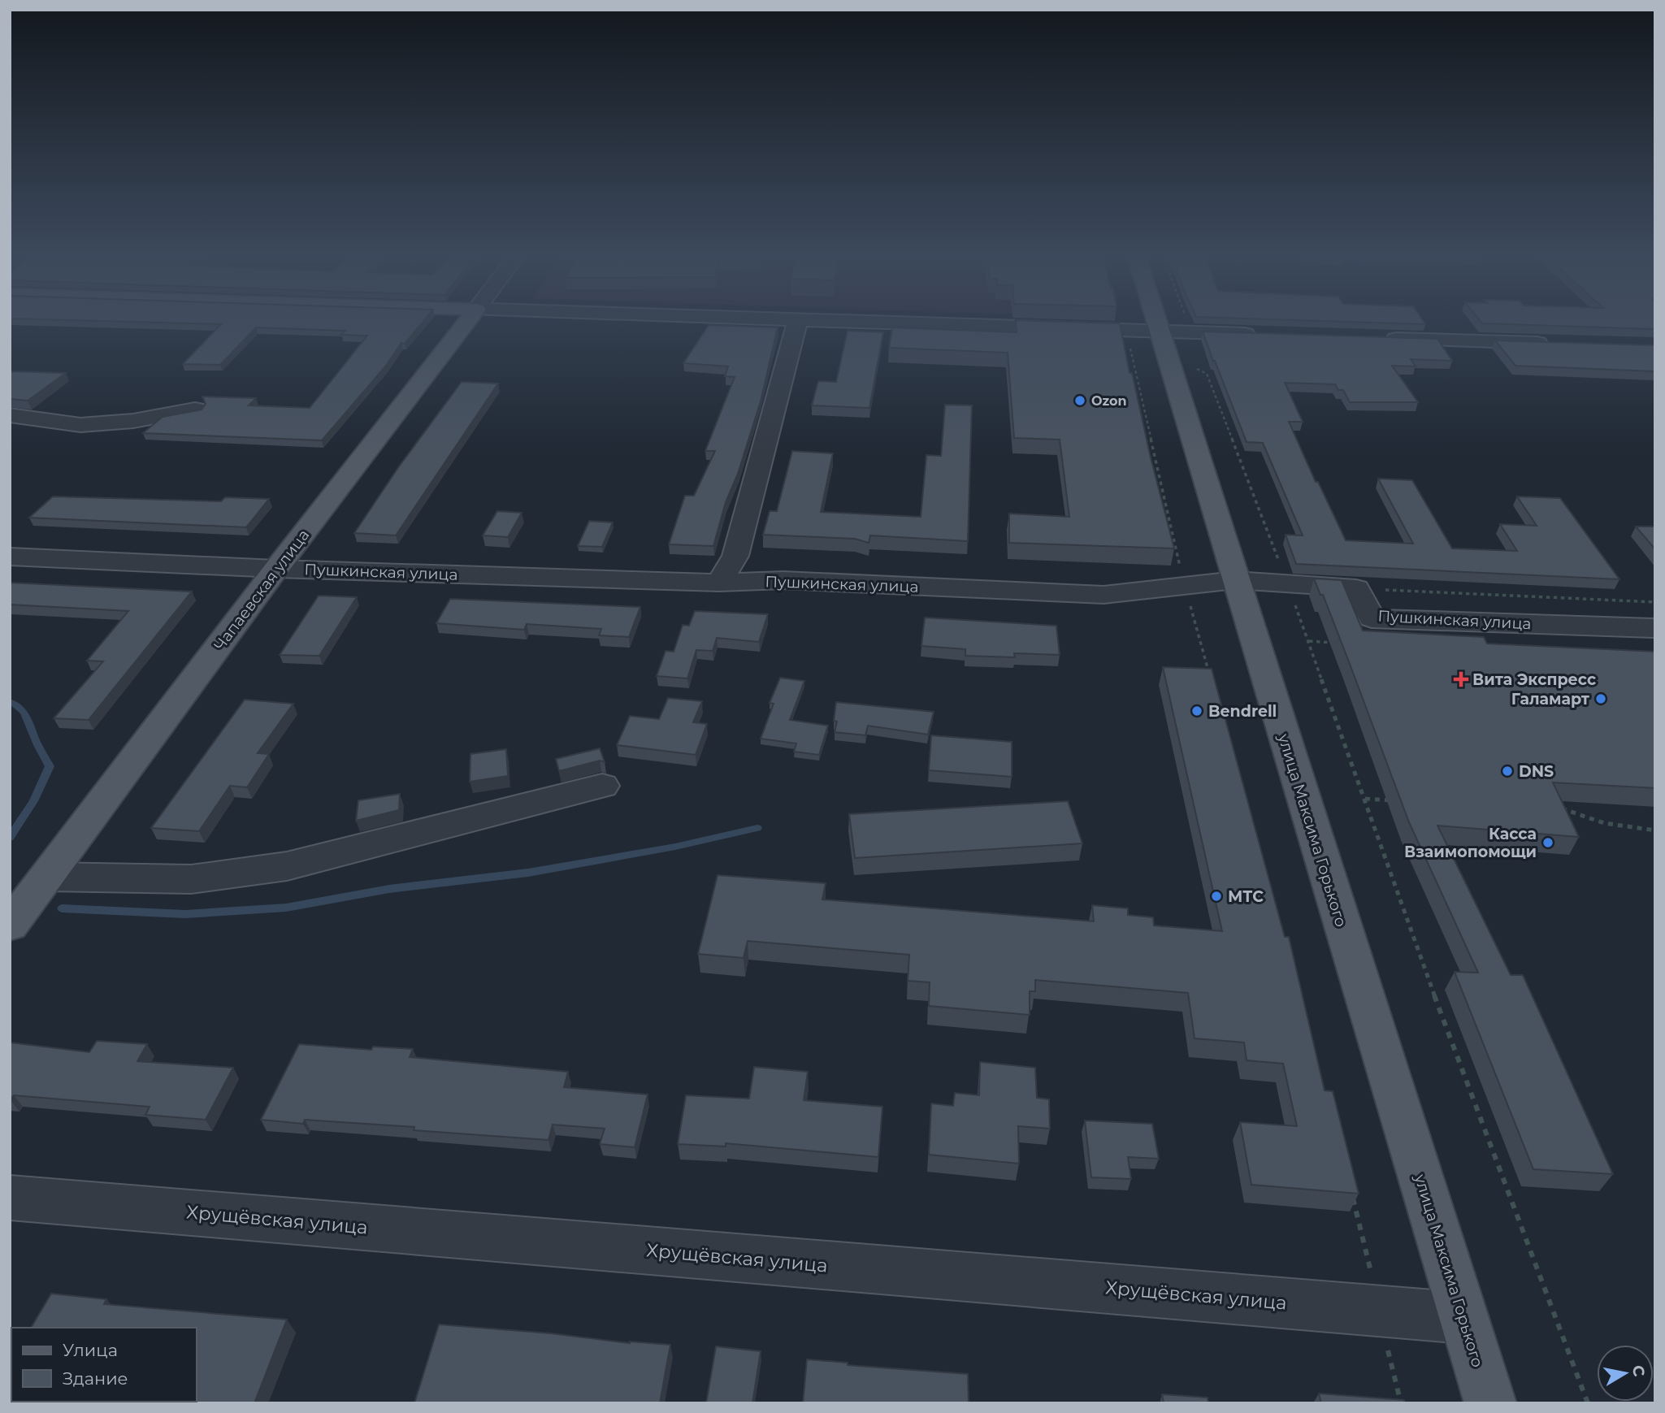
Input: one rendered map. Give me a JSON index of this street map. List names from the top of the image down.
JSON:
{
  "streets": {
    "main road": ["Чапаевская улица", "улица Максима Горького"],
    "street": ["Пушкинская улица", "Хрущёвская улица"]
  },
  "crossings": [
    ["Пушкинская улица", "Чапаевская улица"],
    ["Пушкинская улица", "улица Максима Горького"],
    ["улица Максима Горького", "Хрущёвская улица"]
  ],
  "places": {
    "other": [
      "Ozon",
      "Галамарт",
      "Bendrell",
      "DNS",
      "Касса Взаимопомощи",
      "МТС"
    ],
    "health": ["Вита Экспресс"]
  },
  "legend": ["Улица", "Здание"],
  "north": "right"
}
